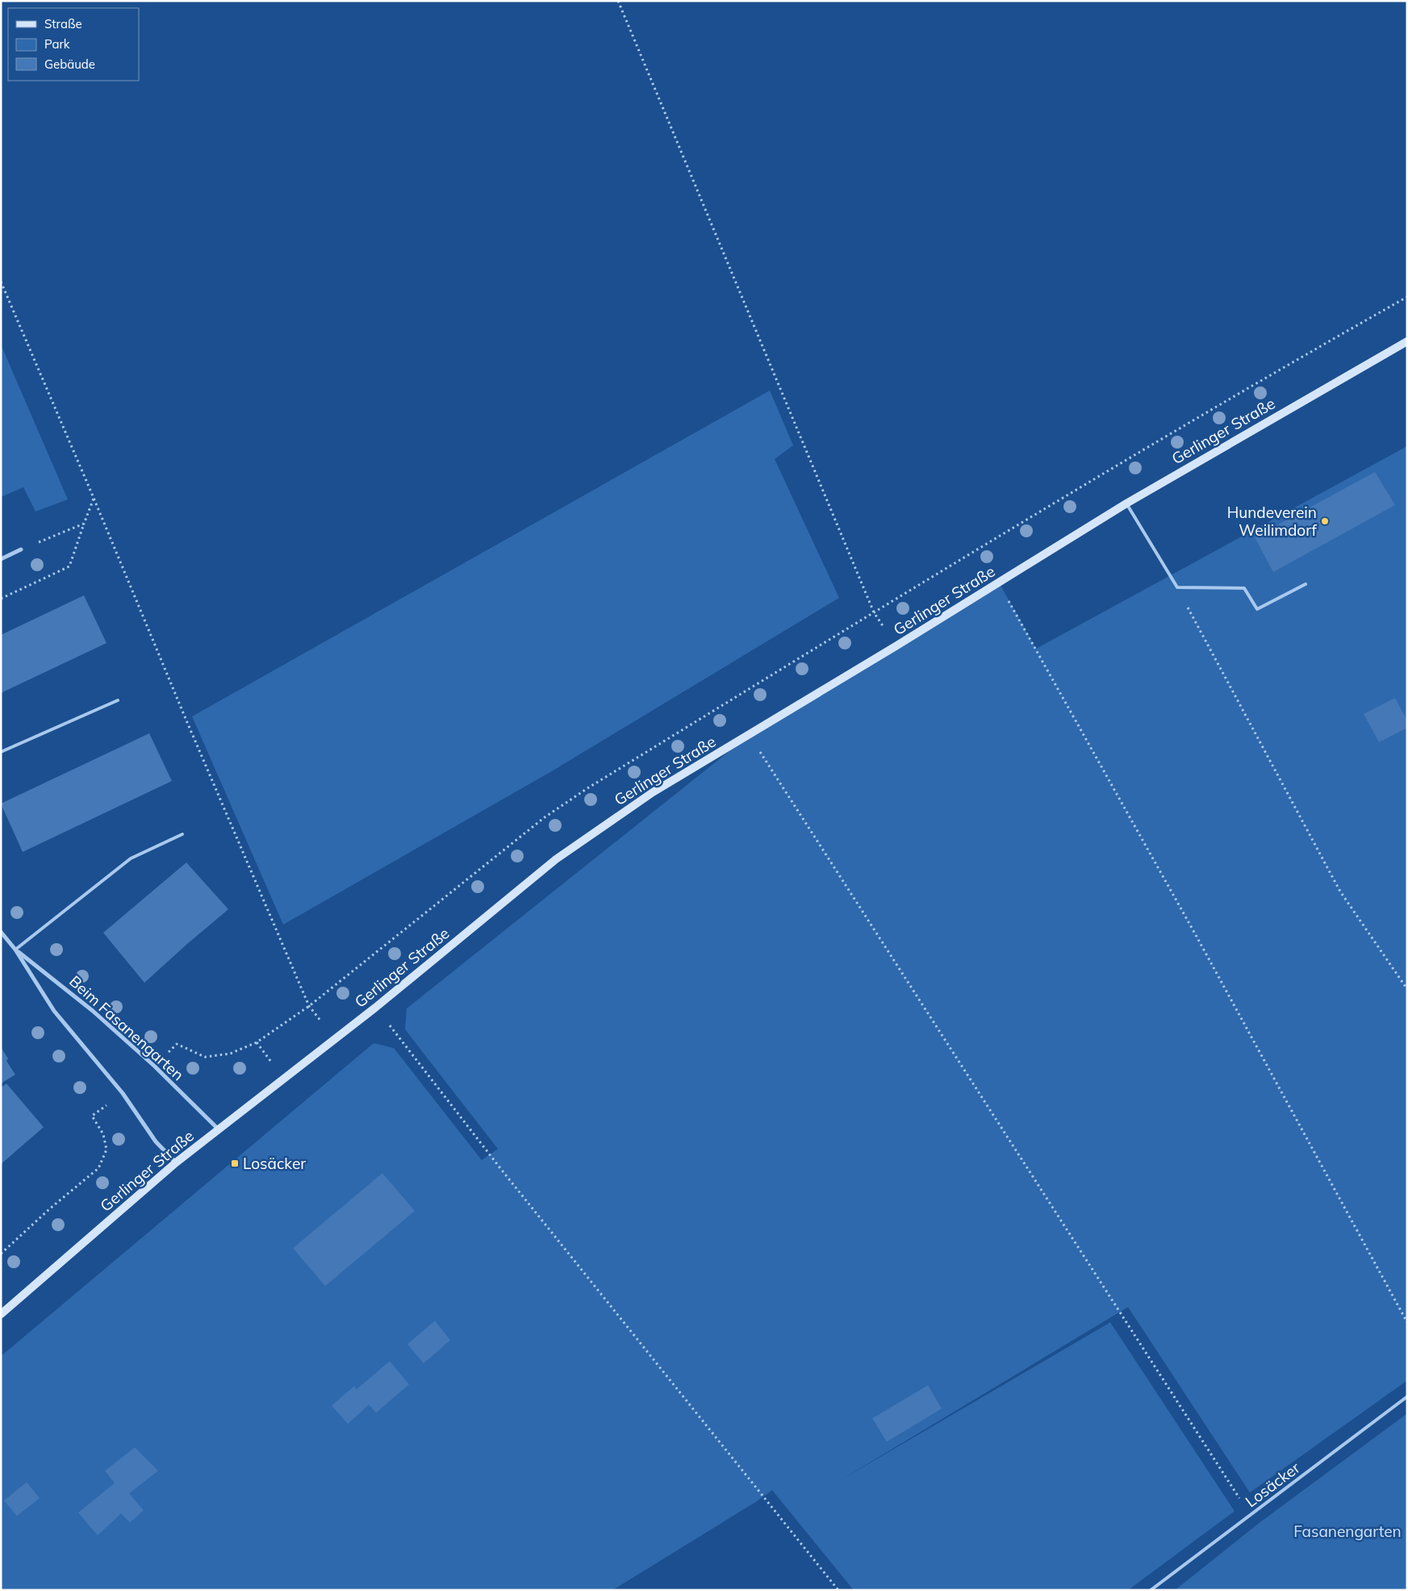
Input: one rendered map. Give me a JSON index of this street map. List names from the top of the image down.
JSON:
{
  "streets": {
    "main road": ["Gerlinger Straße"],
    "street": ["Beim Fasanengarten"],
    "lane": ["Losäcker"]
  },
  "crossings": [
    ["Gerlinger Straße", "Beim Fasanengarten"]
  ],
  "parks": ["Fasanengarten"],
  "places": {
    "other": ["Hundeverein Weilimdorf"],
    "transit": ["Losäcker"]
  },
  "legend": ["Straße", "Park", "Gebäude"]
}
